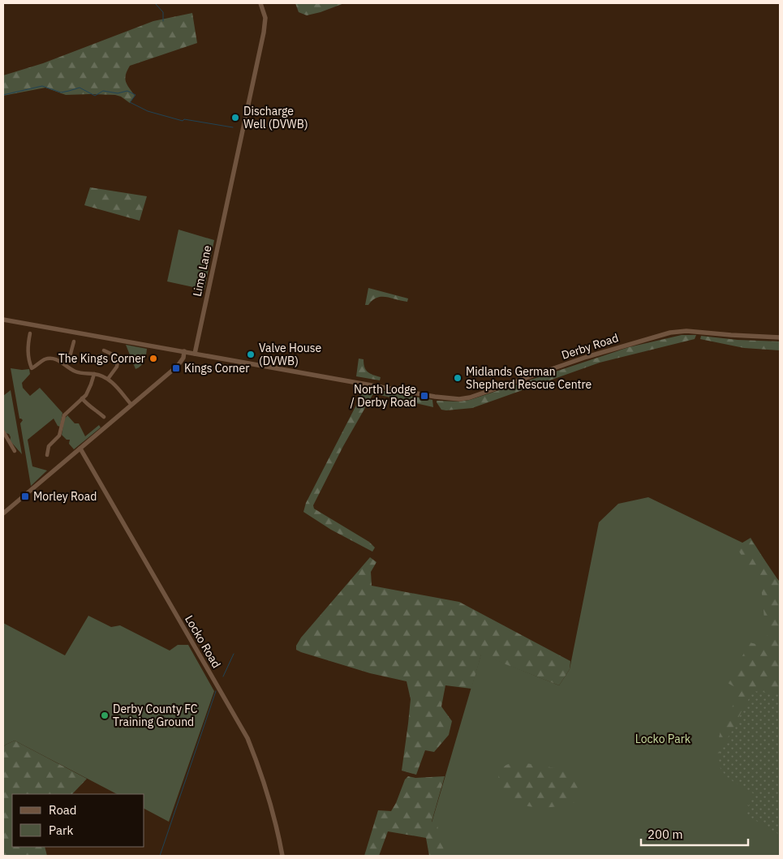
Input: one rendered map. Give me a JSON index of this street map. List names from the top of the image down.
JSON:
{
  "streets": {
    "street": ["Lime Lane", "Derby Road", "Locko Road"]
  },
  "crossings": [
    ["Lime Lane", "Derby Road"]
  ],
  "parks": ["Locko Park"],
  "places": {
    "other": [
      "Discharge Well (DVWB)",
      "Valve House (DVWB)",
      "The Kings Corner",
      "Midlands German Shepherd Rescue Centre",
      "Derby County FC Training Ground"
    ],
    "transit": ["Kings Corner", "North Lodge / Derby Road", "Morley Road"]
  },
  "legend": ["Road", "Park"],
  "scale_bar": "200 m"
}
